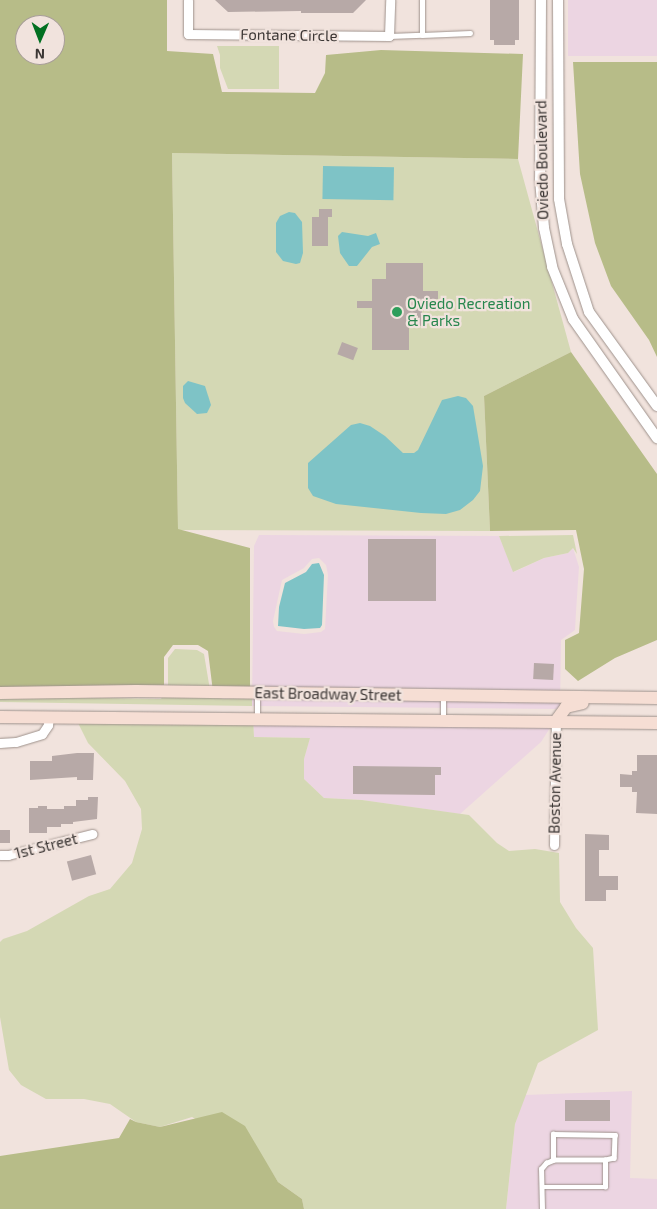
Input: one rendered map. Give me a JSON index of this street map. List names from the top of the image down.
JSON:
{
  "streets": {
    "main road": ["East Broadway Street"],
    "street": [
      "Fontane Circle",
      "Oviedo Boulevard",
      "Boston Avenue",
      "1st Street"
    ]
  },
  "crossings": [
    ["East Broadway Street", "Boston Avenue"]
  ],
  "places": ["Oviedo Recreation & Parks"],
  "north": "bottom"
}
